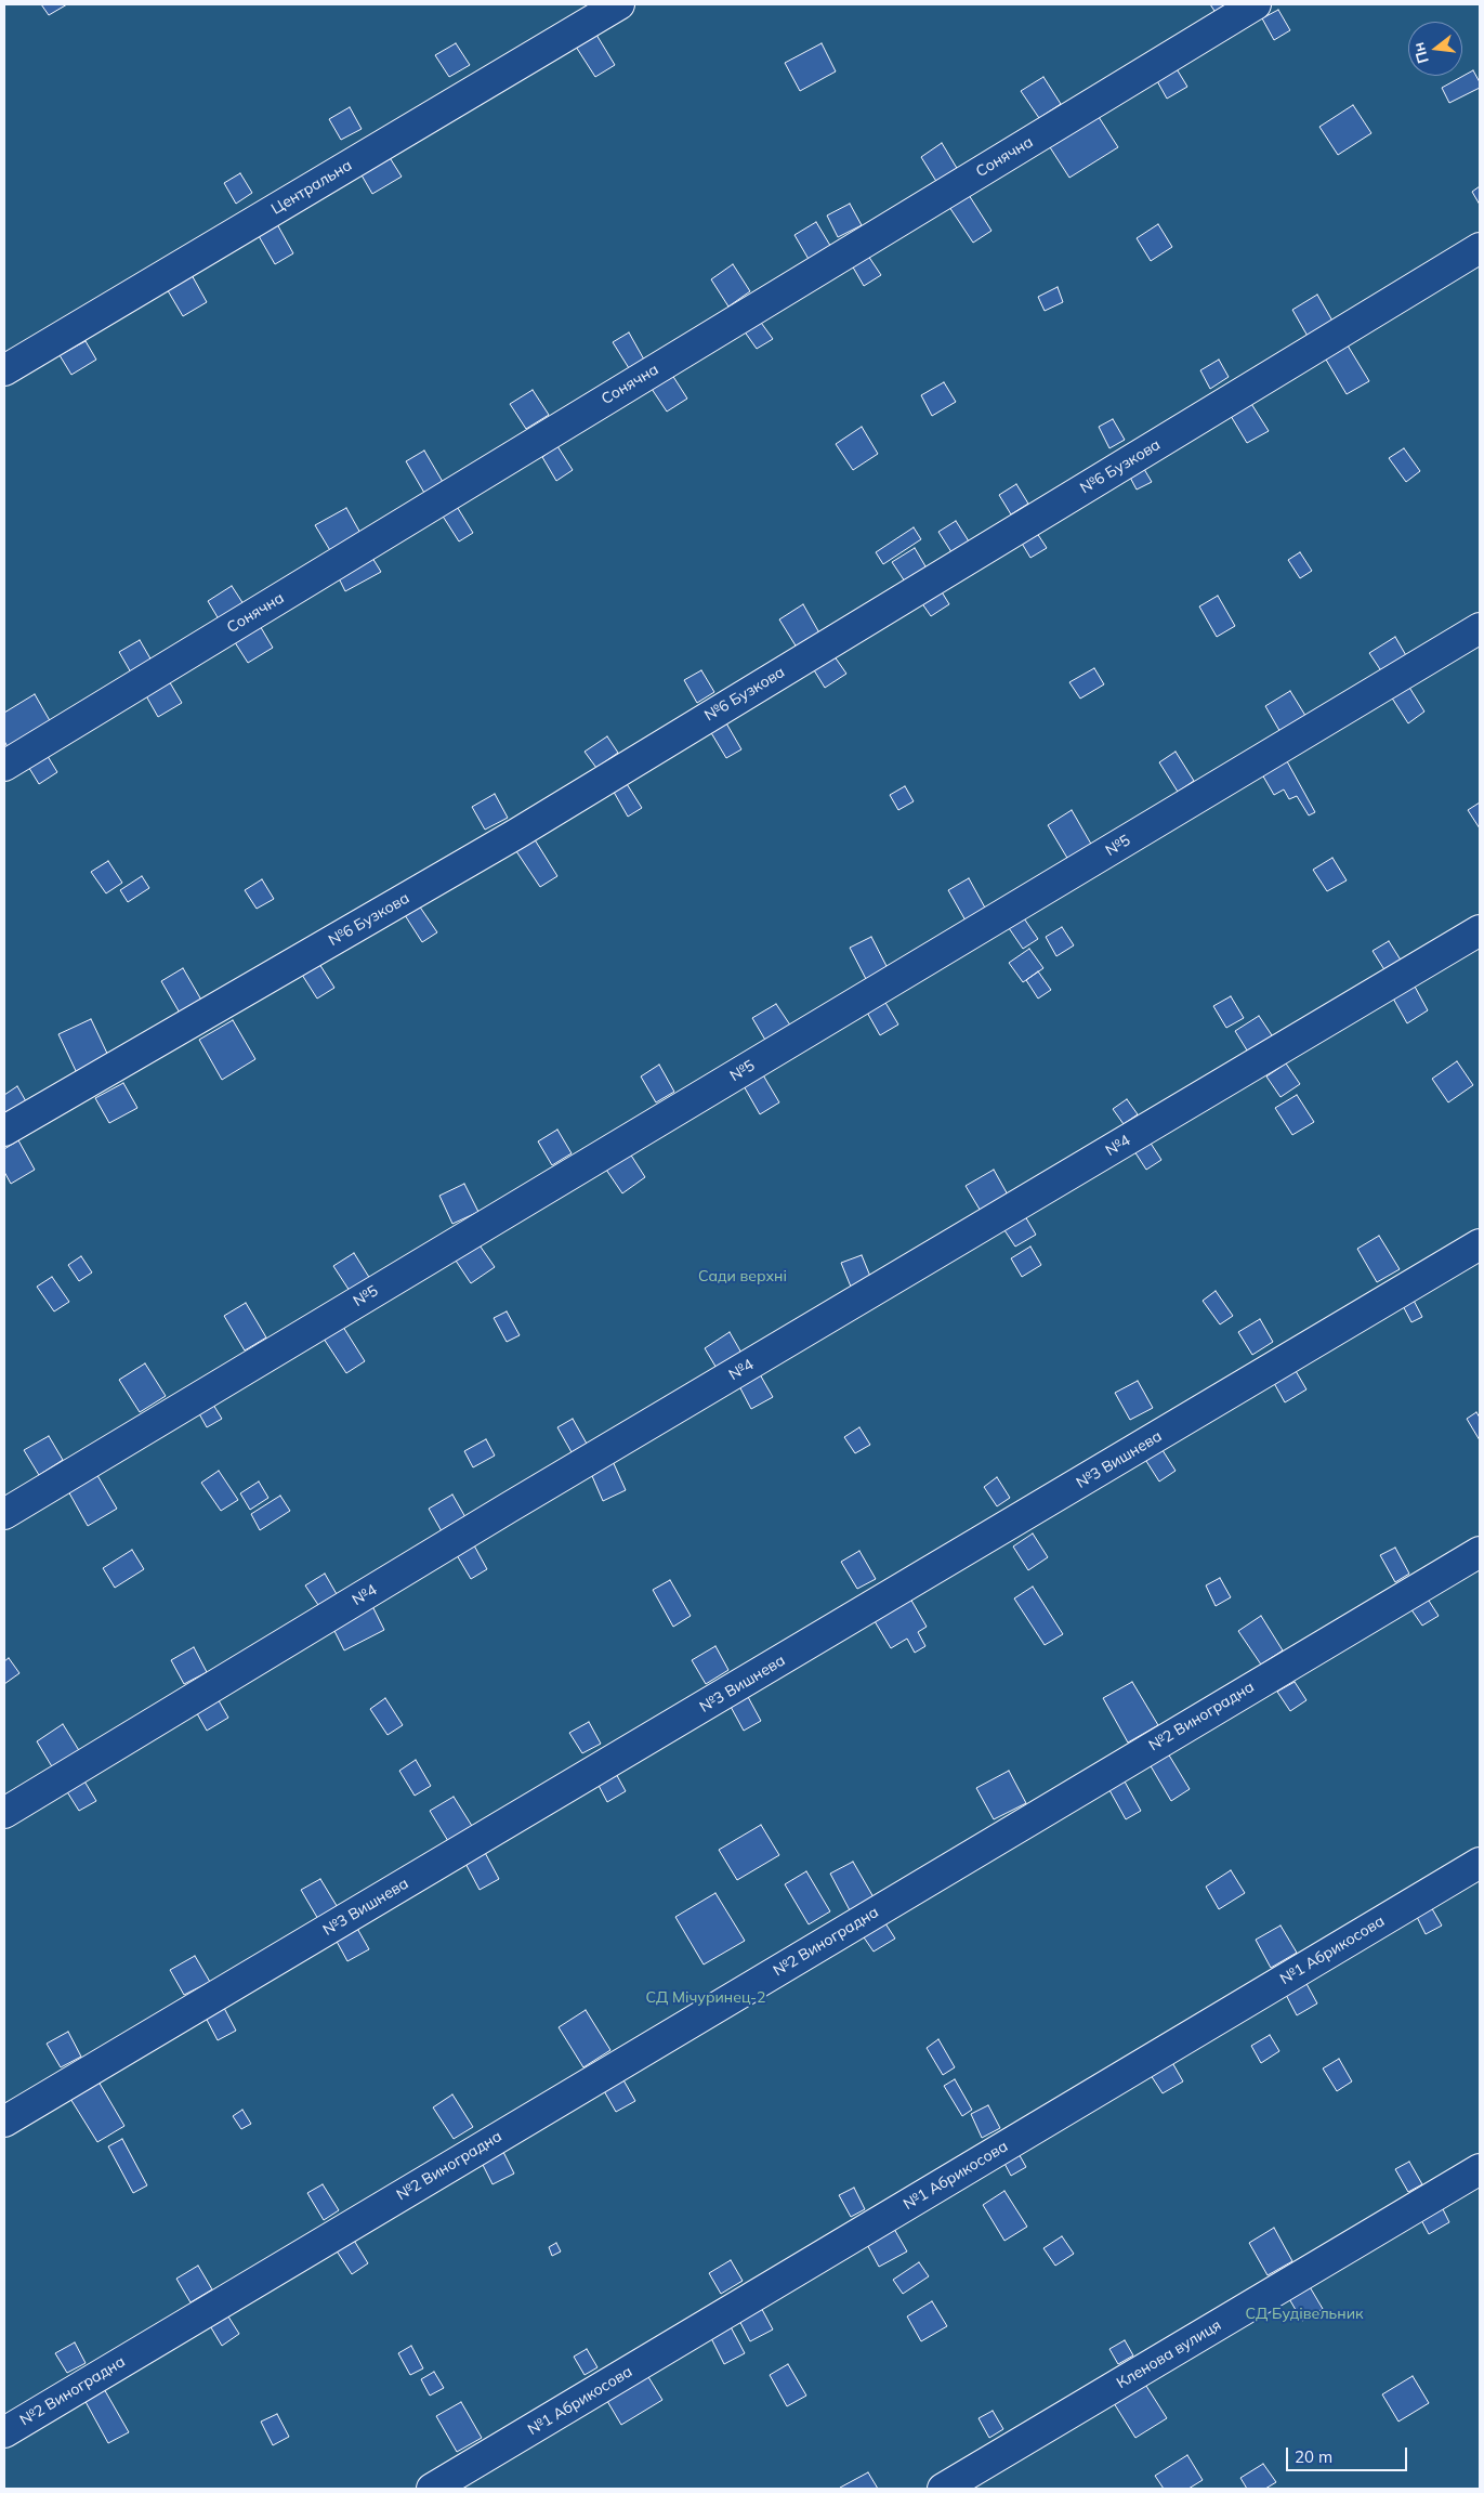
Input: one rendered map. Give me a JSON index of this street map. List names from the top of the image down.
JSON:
{
  "streets": {
    "lane": [
      "Сонячна",
      "Центральна",
      "№6 Бузкова",
      "№5",
      "№4",
      "№3 Вишнева",
      "№2 Виноградна",
      "№1 Абрикосова",
      "Кленова вулиця"
    ]
  },
  "parks": ["Сади верхні", "СД Мічуринец-2", "СД Будівельник"],
  "scale_bar": "20 m",
  "north": "left"
}
